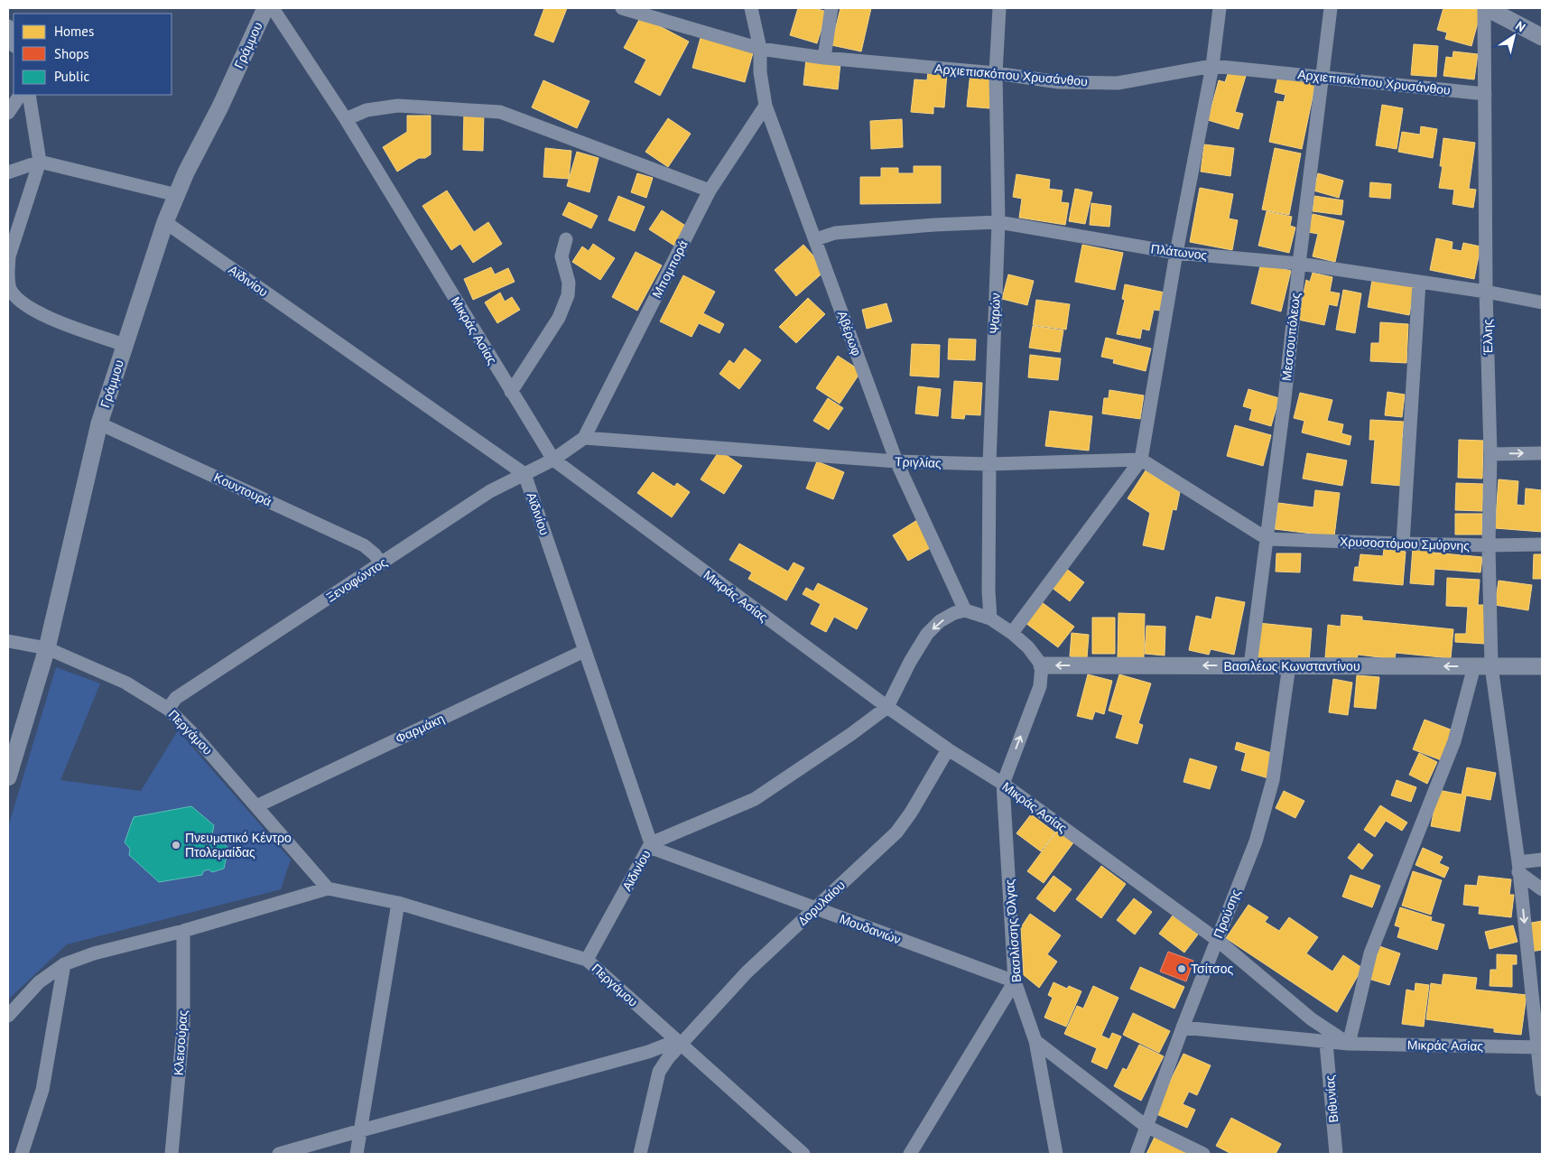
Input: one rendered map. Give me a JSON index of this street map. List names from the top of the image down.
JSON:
{
  "streets": {
    "street": [
      "Γράμμου",
      "Αρχιεπισκόπου Χρυσάνθου",
      "Πλάτωνος",
      "Μπομπορά",
      "Αϊδινίου",
      "Ψαρών",
      "Μικράς Ασίας",
      "Αβέρωφ",
      "Μεσσουπόλεως",
      "Έλλης",
      "Τριγλίας",
      "Κουντουρά",
      "Χρυσοστόμου Σμύρνης",
      "Ξενοφώντος",
      "Βασιλέως Κωνσταντίνου",
      "Φαρμάκη",
      "Περγάμου",
      "Δορυλαίου",
      "Προύσης",
      "Μουδανιών",
      "Βασιλίσσης Όλγας",
      "Κλεισούρας",
      "Βιθυνίας"
    ]
  },
  "crossings": [
    ["Γράμμου", "Αϊδινίου"],
    ["Γράμμου", "Κουντουρά"],
    ["Γράμμου", "Περγάμου"],
    ["Αρχιεπισκόπου Χρυσάνθου", "Ψαρών"],
    ["Αρχιεπισκόπου Χρυσάνθου", "Αβέρωφ"],
    ["Αρχιεπισκόπου Χρυσάνθου", "Μεσσουπόλεως"],
    ["Αρχιεπισκόπου Χρυσάνθου", "Έλλης"],
    ["Πλάτωνος", "Ψαρών"],
    ["Πλάτωνος", "Αβέρωφ"],
    ["Πλάτωνος", "Μεσσουπόλεως"],
    ["Πλάτωνος", "Έλλης"],
    ["Μπομπορά", "Αβέρωφ"],
    ["Μπομπορά", "Τριγλίας"],
    ["Αϊδινίου", "Ξενοφώντος"],
    ["Αϊδινίου", "Φαρμάκη"],
    ["Αϊδινίου", "Περγάμου"],
    ["Αϊδινίου", "Μουδανιών"],
    ["Ψαρών", "Τριγλίας"],
    ["Μικράς Ασίας", "Έλλης"],
    ["Μικράς Ασίας", "Ξενοφώντος"],
    ["Μικράς Ασίας", "Δορυλαίου"],
    ["Μικράς Ασίας", "Προύσης"],
    ["Μικράς Ασίας", "Βασιλίσσης Όλγας"],
    ["Μικράς Ασίας", "Βιθυνίας"],
    ["Αβέρωφ", "Τριγλίας"],
    ["Μεσσουπόλεως", "Χρυσοστόμου Σμύρνης"],
    ["Μεσσουπόλεως", "Βασιλέως Κωνσταντίνου"],
    ["Έλλης", "Χρυσοστόμου Σμύρνης"],
    ["Έλλης", "Βασιλέως Κωνσταντίνου"],
    ["Κουντουρά", "Ξενοφώντος"],
    ["Ξενοφώντος", "Περγάμου"],
    ["Βασιλέως Κωνσταντίνου", "Προύσης"],
    ["Φαρμάκη", "Περγάμου"],
    ["Περγάμου", "Δορυλαίου"],
    ["Περγάμου", "Κλεισούρας"],
    ["Δορυλαίου", "Μουδανιών"],
    ["Μουδανιών", "Βασιλίσσης Όλγας"]
  ],
  "one_way": ["Βασιλέως Κωνσταντίνου"],
  "places": ["Πνευματικό Κέντρο Πτολεμαίδας", "Τσίτσος"],
  "legend": ["Homes", "Shops", "Public"],
  "north": "top right"
}
